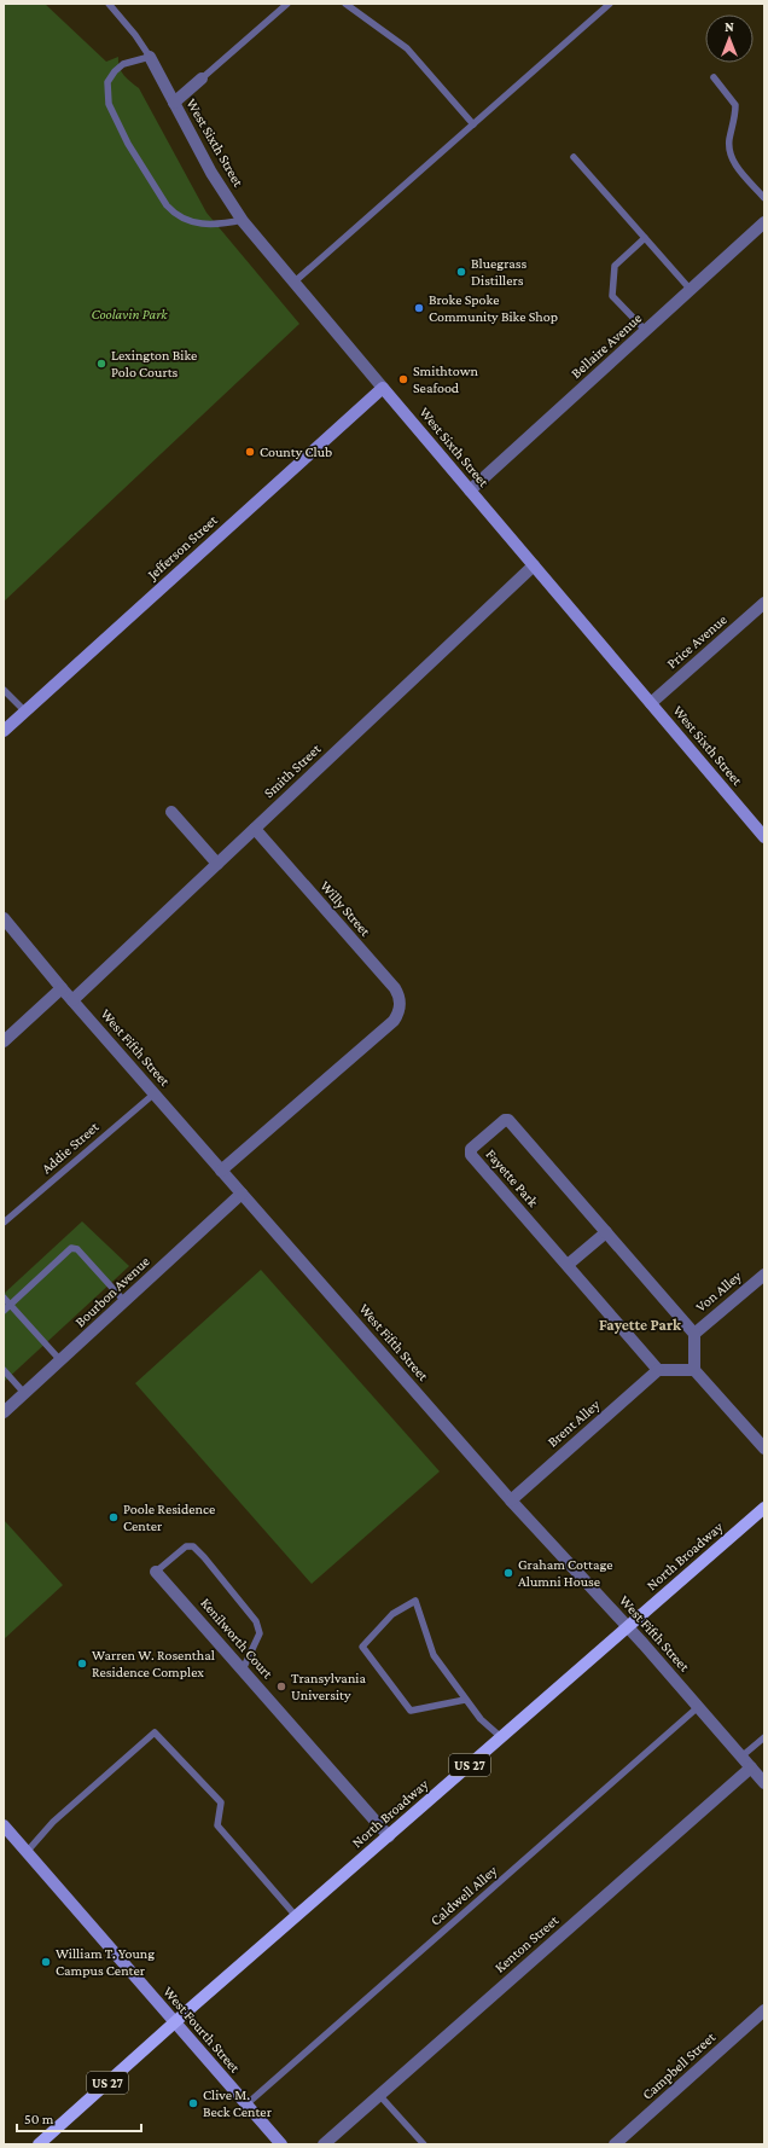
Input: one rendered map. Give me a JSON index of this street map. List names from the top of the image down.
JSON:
{
  "streets": {
    "main road": ["North Broadway", "US 27"],
    "street": [
      "West Sixth Street",
      "Bellaire Avenue",
      "Jefferson Street",
      "Price Avenue",
      "Smith Street",
      "Willy Street",
      "West Fifth Street",
      "Fayette Park",
      "Bourbon Avenue",
      "Von Alley",
      "Brent Alley",
      "Kenilworth Court",
      "Kenton Street",
      "West Fourth Street",
      "Campbell Street"
    ],
    "lane": ["Addie Street", "Caldwell Alley"]
  },
  "crossings": [
    ["West Sixth Street", "Bellaire Avenue"],
    ["West Sixth Street", "Jefferson Street"],
    ["West Sixth Street", "Price Avenue"],
    ["West Sixth Street", "Smith Street"],
    ["Smith Street", "Willy Street"],
    ["Smith Street", "West Fifth Street"],
    ["Willy Street", "West Fifth Street"],
    ["West Fifth Street", "Addie Street"],
    ["West Fifth Street", "Bourbon Avenue"],
    ["West Fifth Street", "Brent Alley"],
    ["West Fifth Street", "North Broadway"],
    ["West Fifth Street", "Caldwell Alley"],
    ["West Fifth Street", "Kenton Street"],
    ["Fayette Park", "Von Alley"],
    ["Fayette Park", "Brent Alley"],
    ["North Broadway", "Kenilworth Court"],
    ["North Broadway", "West Fourth Street"],
    ["Caldwell Alley", "West Fourth Street"]
  ],
  "districts": ["Fayette Park"],
  "parks": ["Coolavin Park"],
  "places": [
    "Bluegrass Distillers",
    "Broke Spoke Community Bike Shop",
    "Lexington Bike Polo Courts",
    "Smithtown Seafood",
    "County Club",
    "Poole Residence Center",
    "Graham Cottage Alumni House",
    "Warren W. Rosenthal Residence Complex",
    "Transylvania University",
    "William T. Young Campus Center",
    "Clive M. Beck Center"
  ],
  "scale_bar": "50 m",
  "north": "top"
}
